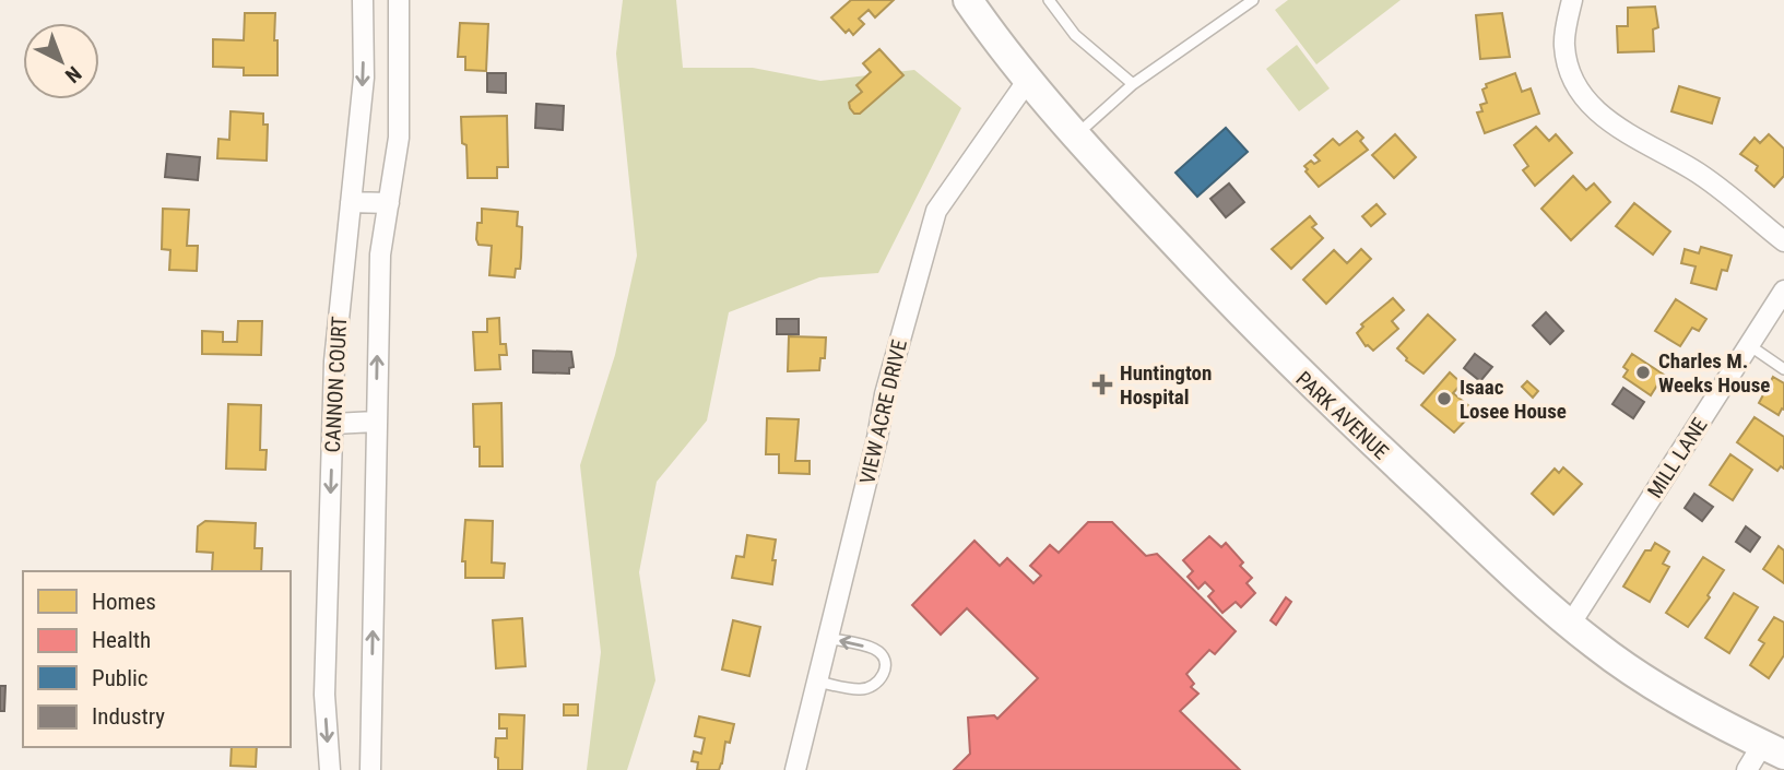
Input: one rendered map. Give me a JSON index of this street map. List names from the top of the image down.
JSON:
{
  "streets": {
    "main road": ["PARK AVENUE"],
    "street": ["CANNON COURT", "VIEW ACRE DRIVE", "MILL LANE"]
  },
  "crossings": [
    ["VIEW ACRE DRIVE", "PARK AVENUE"],
    ["PARK AVENUE", "MILL LANE"]
  ],
  "places": {
    "other": ["Charles M. Weeks House", "Isaac Losee House"],
    "health": ["Huntington Hospital"]
  },
  "legend": [
    "Homes",
    "Health",
    "Public",
    "Industry"
  ],
  "north": "bottom right"
}
